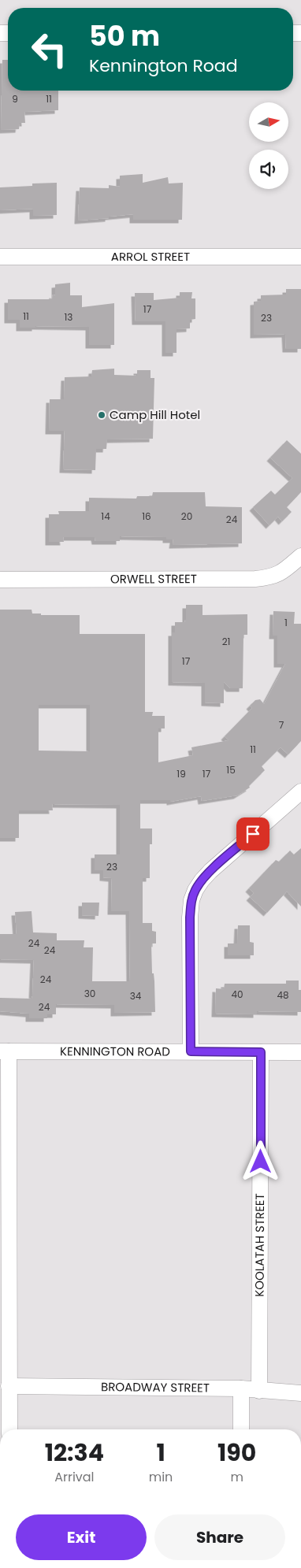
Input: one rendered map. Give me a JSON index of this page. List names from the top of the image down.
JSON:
{
  "streets": {
    "street": [
      "ARROL STREET",
      "ORWELL STREET",
      "KENNINGTON ROAD",
      "KOOLATAH STREET",
      "BROADWAY STREET"
    ]
  },
  "crossings": [
    ["KENNINGTON ROAD", "KOOLATAH STREET"],
    ["KOOLATAH STREET", "BROADWAY STREET"]
  ],
  "places": ["Camp Hill Hotel"],
  "house_numbers": [
    "9",
    "11",
    "17",
    "11",
    "13",
    "23",
    "14",
    "16",
    "20",
    "24",
    "1",
    "21",
    "17",
    "7",
    "11",
    "15",
    "19",
    "17",
    "23",
    "24",
    "24",
    "24",
    "30",
    "40",
    "48",
    "34",
    "24"
  ],
  "north": "right",
  "page": {
    "turn": ["50 m", "Kennington Road"],
    "eta": [
      "12:34",
      "Arrival",
      "1",
      "min",
      "190",
      "m"
    ],
    "buttons": ["Exit", "Share"]
  }
}
